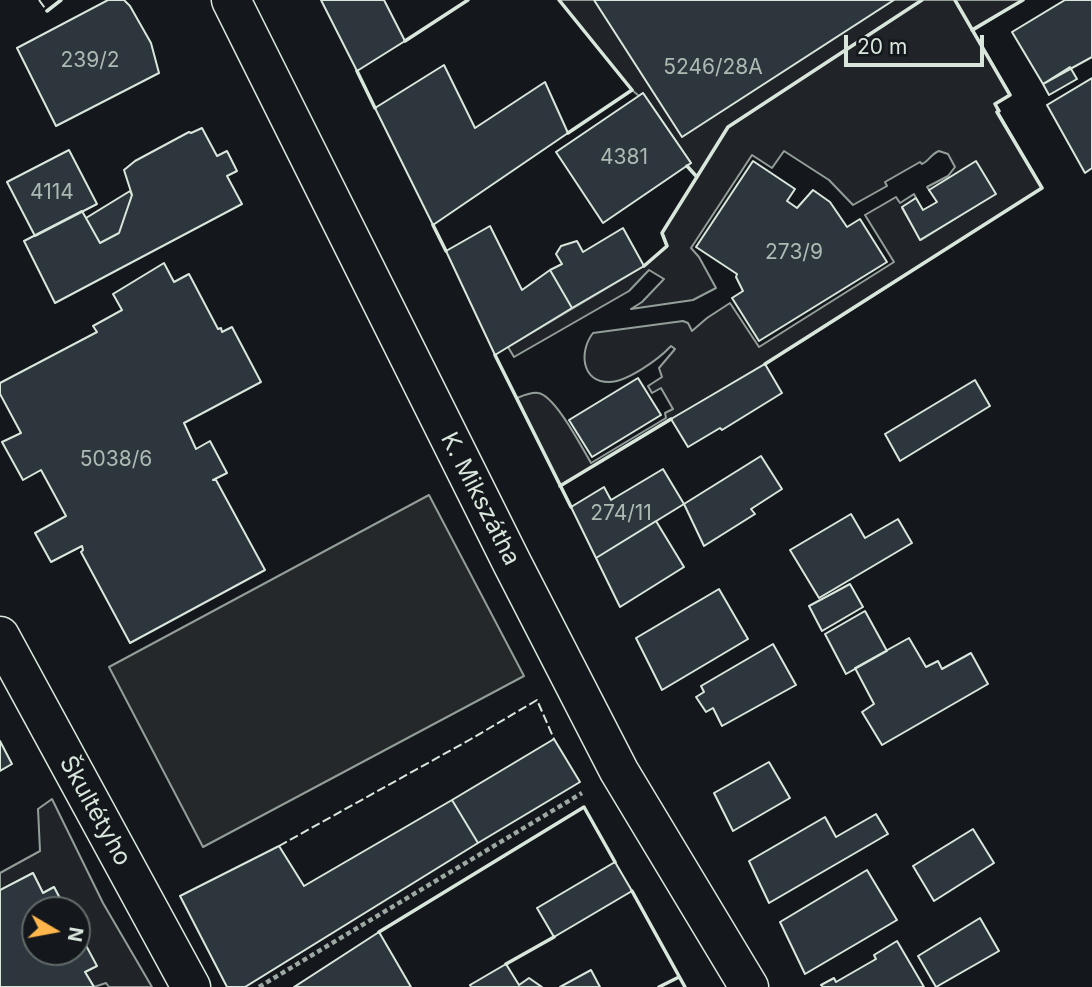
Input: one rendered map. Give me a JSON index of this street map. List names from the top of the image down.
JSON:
{
  "streets": {
    "street": ["K. Mikszátha", "Škultétyho"]
  },
  "house_numbers": [
    "239/2",
    "5246/28A",
    "4381",
    "4114",
    "273/9",
    "5038/6",
    "274/11"
  ],
  "scale_bar": "20 m",
  "north": "right"
}
